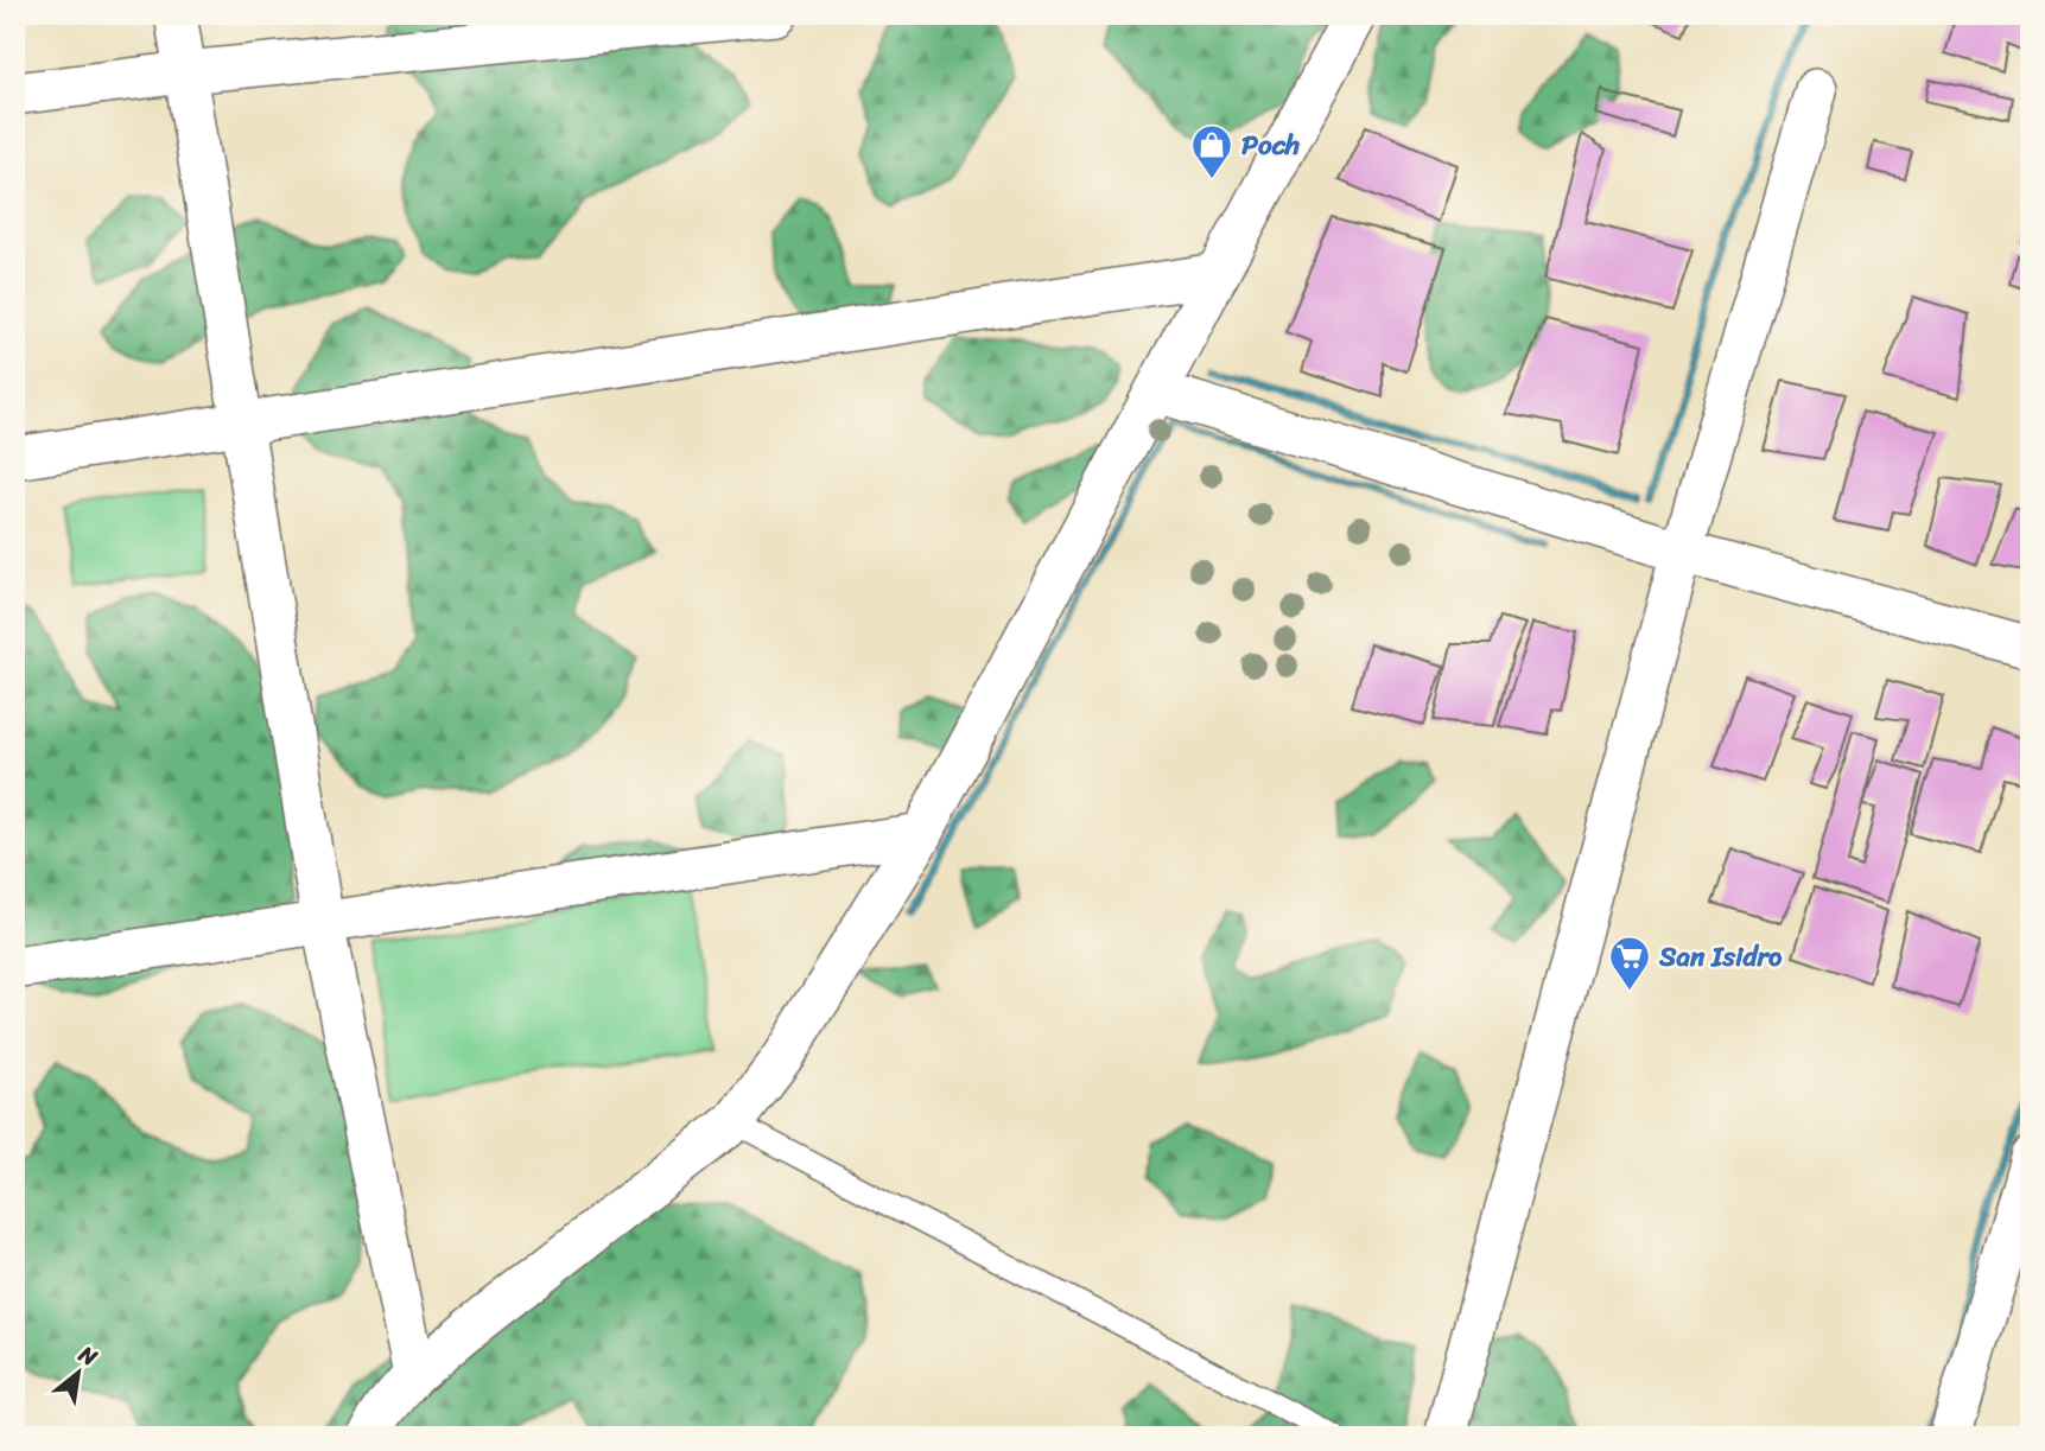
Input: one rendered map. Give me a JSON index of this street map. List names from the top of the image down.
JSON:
{
  "places": {
    "shop": ["Poch"],
    "supermarket": ["San Isidro"]
  },
  "north": "top right"
}
